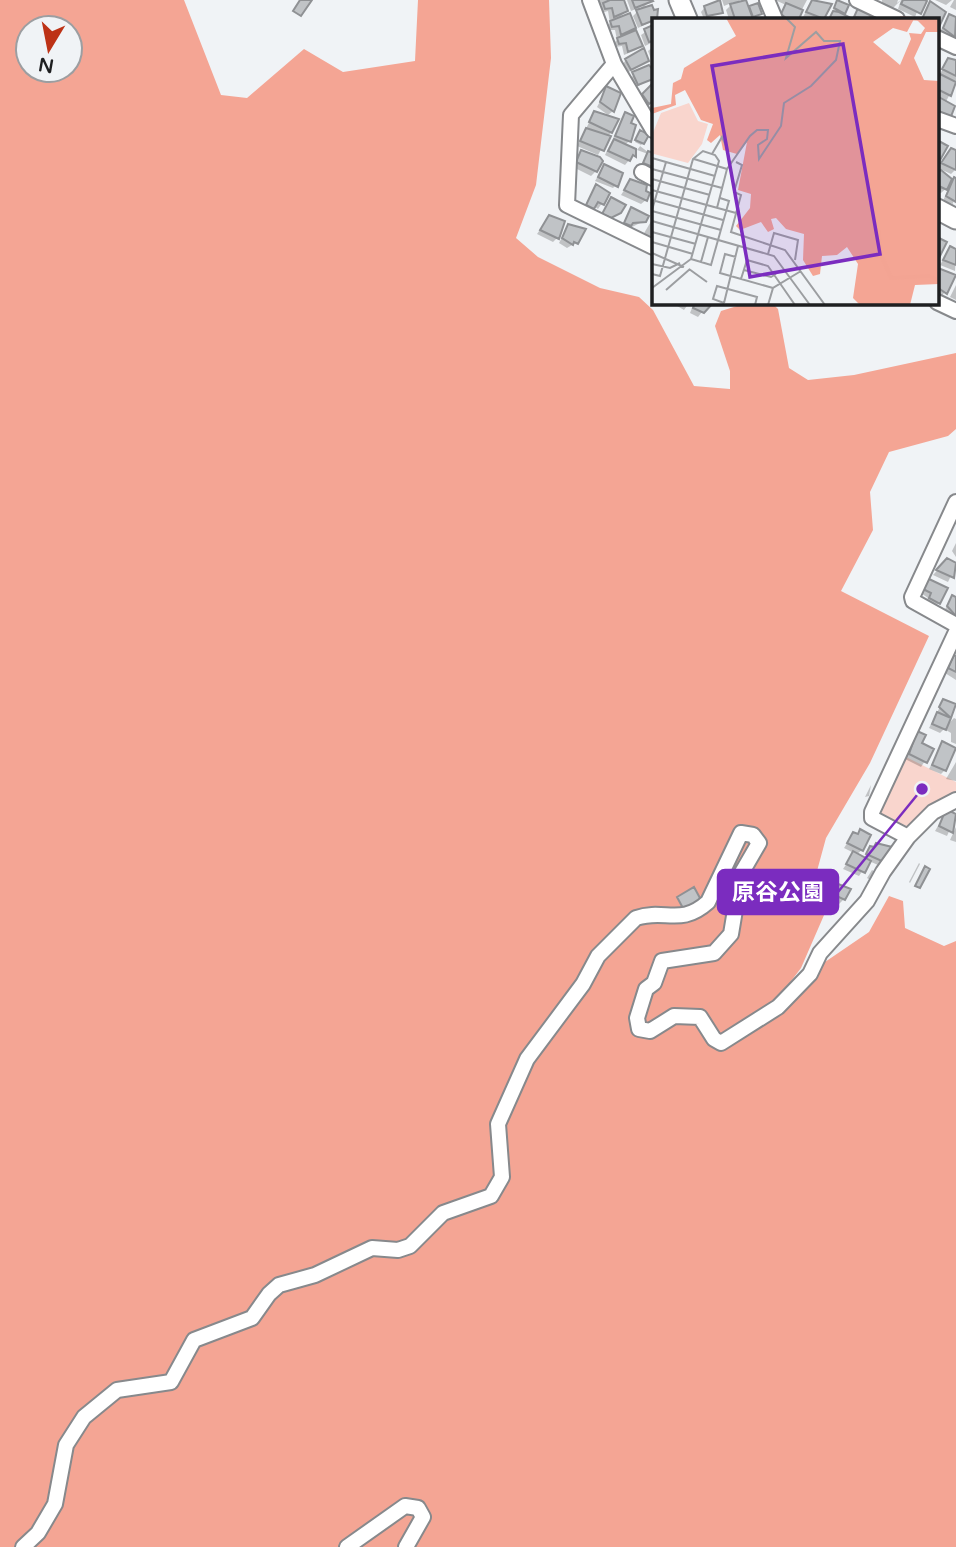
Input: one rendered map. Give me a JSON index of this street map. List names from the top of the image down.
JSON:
{
  "places": ["原谷公園"],
  "north": "bottom"
}
